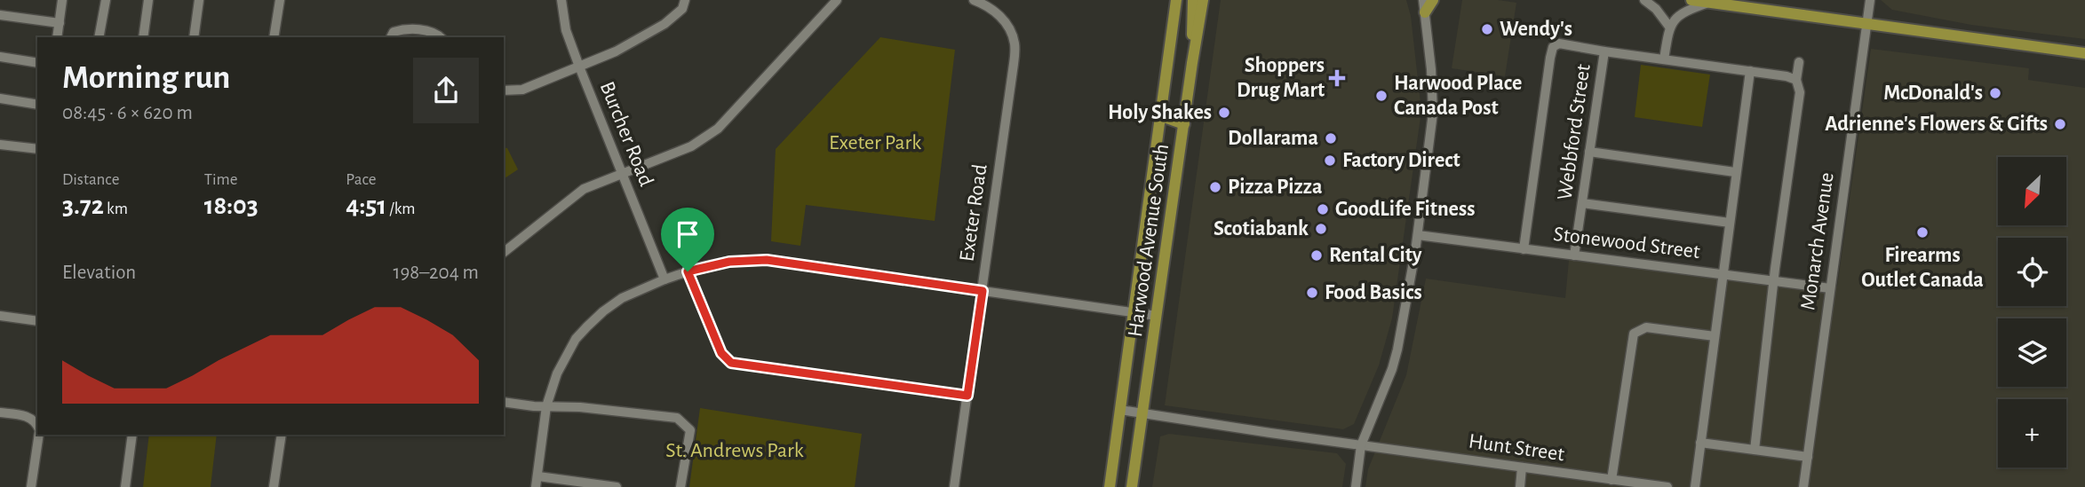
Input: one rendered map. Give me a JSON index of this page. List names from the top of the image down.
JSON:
{
  "streets": {
    "main road": ["Harwood Avenue South"],
    "street": [
      "Webbford Street",
      "Burcher Road",
      "Exeter Road",
      "Monarch Avenue",
      "Stonewood Street",
      "Hunt Street"
    ]
  },
  "crossings": [
    ["Webbford Street", "Stonewood Street"],
    ["Harwood Avenue South", "Hunt Street"],
    ["Monarch Avenue", "Stonewood Street"]
  ],
  "parks": ["Exeter Park", "St. Andrews Park"],
  "places": {
    "other": [
      "Wendy's",
      "McDonald's",
      "Harwood Place Canada Post",
      "Holy Shakes",
      "Adrienne's Flowers & Gifts",
      "Dollarama",
      "Factory Direct",
      "Pizza Pizza",
      "GoodLife Fitness",
      "Scotiabank",
      "Firearms Outlet Canada",
      "Rental City",
      "Food Basics"
    ],
    "health": ["Shoppers Drug Mart"]
  },
  "north": "bottom left",
  "page": {
    "heading": ["Morning run", "08:45 · 6 × 620 m"],
    "stats": [
      ["Distance", "3.72 km"],
      ["Time", "18:03"],
      ["Pace", "4:51 /km"]
    ],
    "map_buttons": "+",
    "chart": ["Elevation", "198–204 m"]
  }
}
